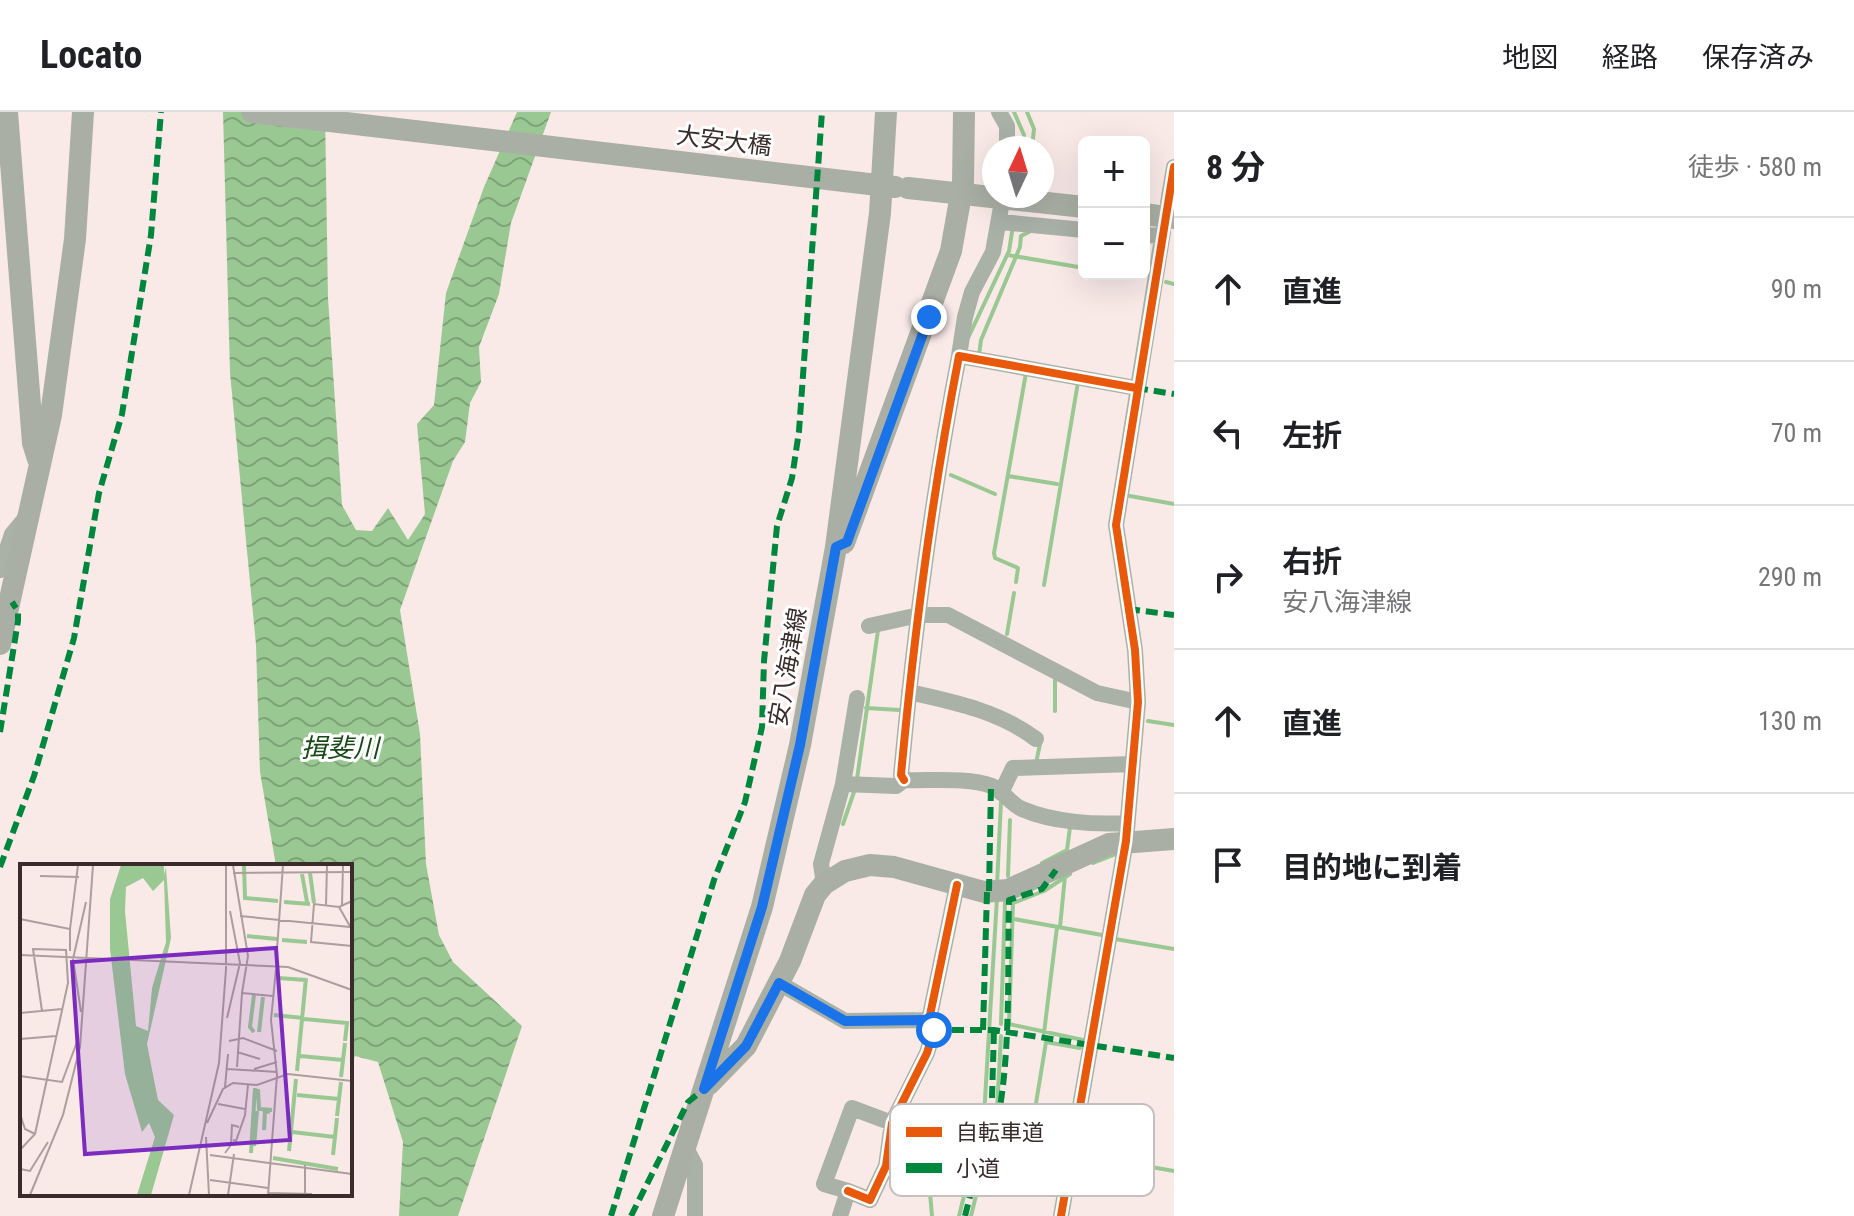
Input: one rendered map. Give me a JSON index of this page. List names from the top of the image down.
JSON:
{
  "streets": {
    "main road": ["大安大橋", "安八海津線"]
  },
  "crossings": [
    ["大安大橋", "安八海津線"]
  ],
  "water": ["揖斐川"],
  "legend": ["自転車道", "小道"],
  "north": "top",
  "page": {
    "header": "Locato",
    "nav": ["地図", "経路", "保存済み"],
    "heading": ["8 分", "徒歩 · 580 m"],
    "map_buttons": ["+", "−"],
    "list": [
      ["直進", "90 m"],
      ["左折", "70 m"],
      ["右折", "安八海津線", "290 m"],
      ["直進", "130 m"],
      "目的地に到着"
    ]
  }
}
